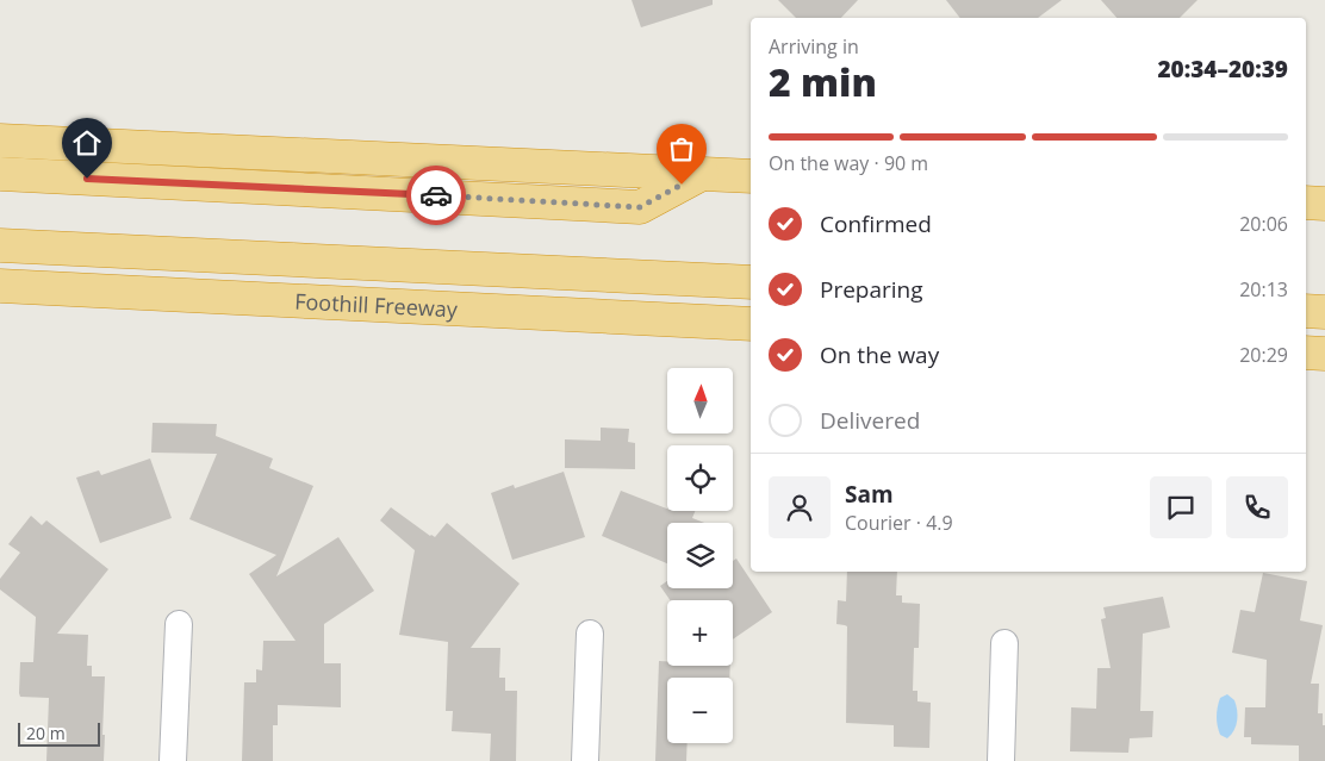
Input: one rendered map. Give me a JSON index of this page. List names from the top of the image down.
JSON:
{
  "streets": {
    "highway": ["Foothill Freeway"]
  },
  "scale_bar": "20 m",
  "north": "top",
  "page": {
    "heading": ["2 min", "Arriving in", "20:34–20:39"],
    "panel": ["Sam", "Courier · 4.9"],
    "bar": "On the way · 90 m",
    "list": [
      ["Confirmed", "20:06"],
      ["Preparing", "20:13"],
      ["On the way", "20:29"],
      "Delivered"
    ],
    "map_buttons": ["+", "−"],
    "scale": "20 m"
  }
}
